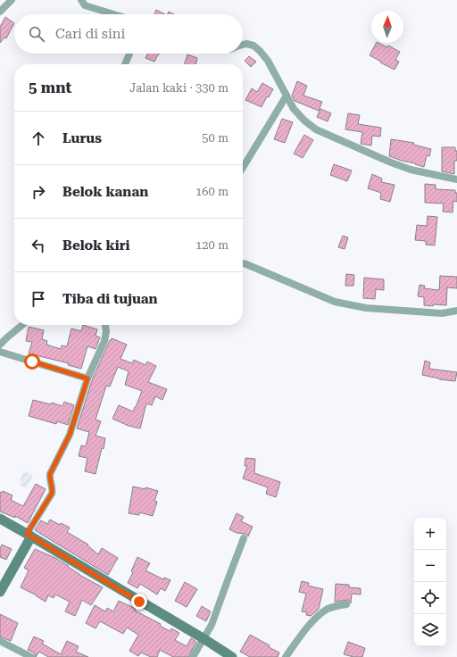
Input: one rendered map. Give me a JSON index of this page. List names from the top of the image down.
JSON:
{
  "north": "top",
  "page": {
    "search": "Cari di sini",
    "heading": ["5 mnt", "Jalan kaki · 330 m"],
    "list": [
      ["Lurus", "50 m"],
      ["Belok kanan", "160 m"],
      ["Belok kiri", "120 m"],
      "Tiba di tujuan"
    ],
    "map_buttons": ["+", "−"]
  }
}
